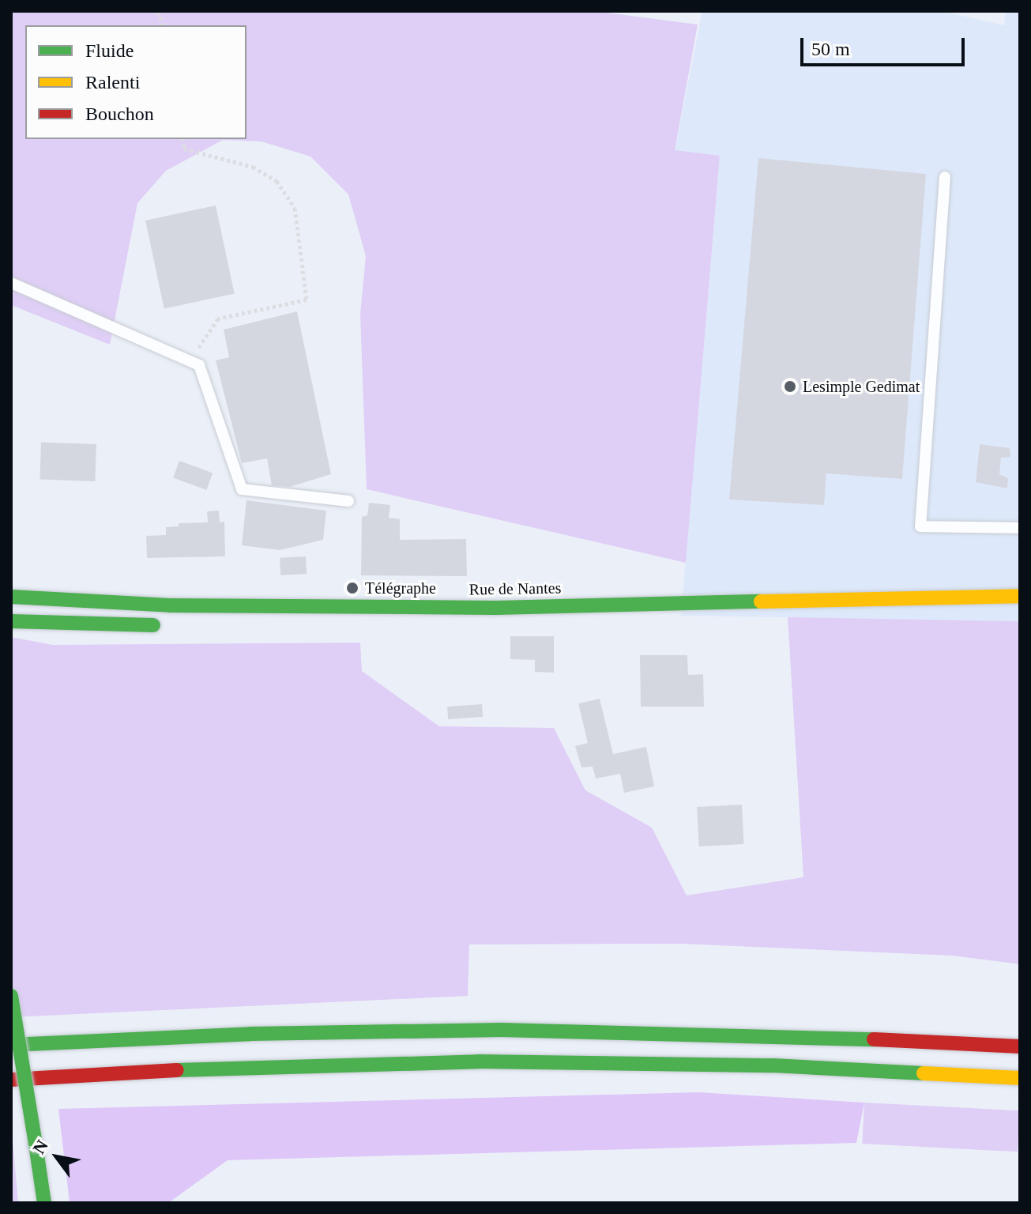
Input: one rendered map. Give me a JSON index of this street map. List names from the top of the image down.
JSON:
{
  "streets": {
    "main road": ["Rue de Nantes"]
  },
  "places": ["Lesimple Gedimat", "Télégraphe"],
  "legend": ["Fluide", "Ralenti", "Bouchon"],
  "scale_bar": "50 m",
  "north": "top left"
}
